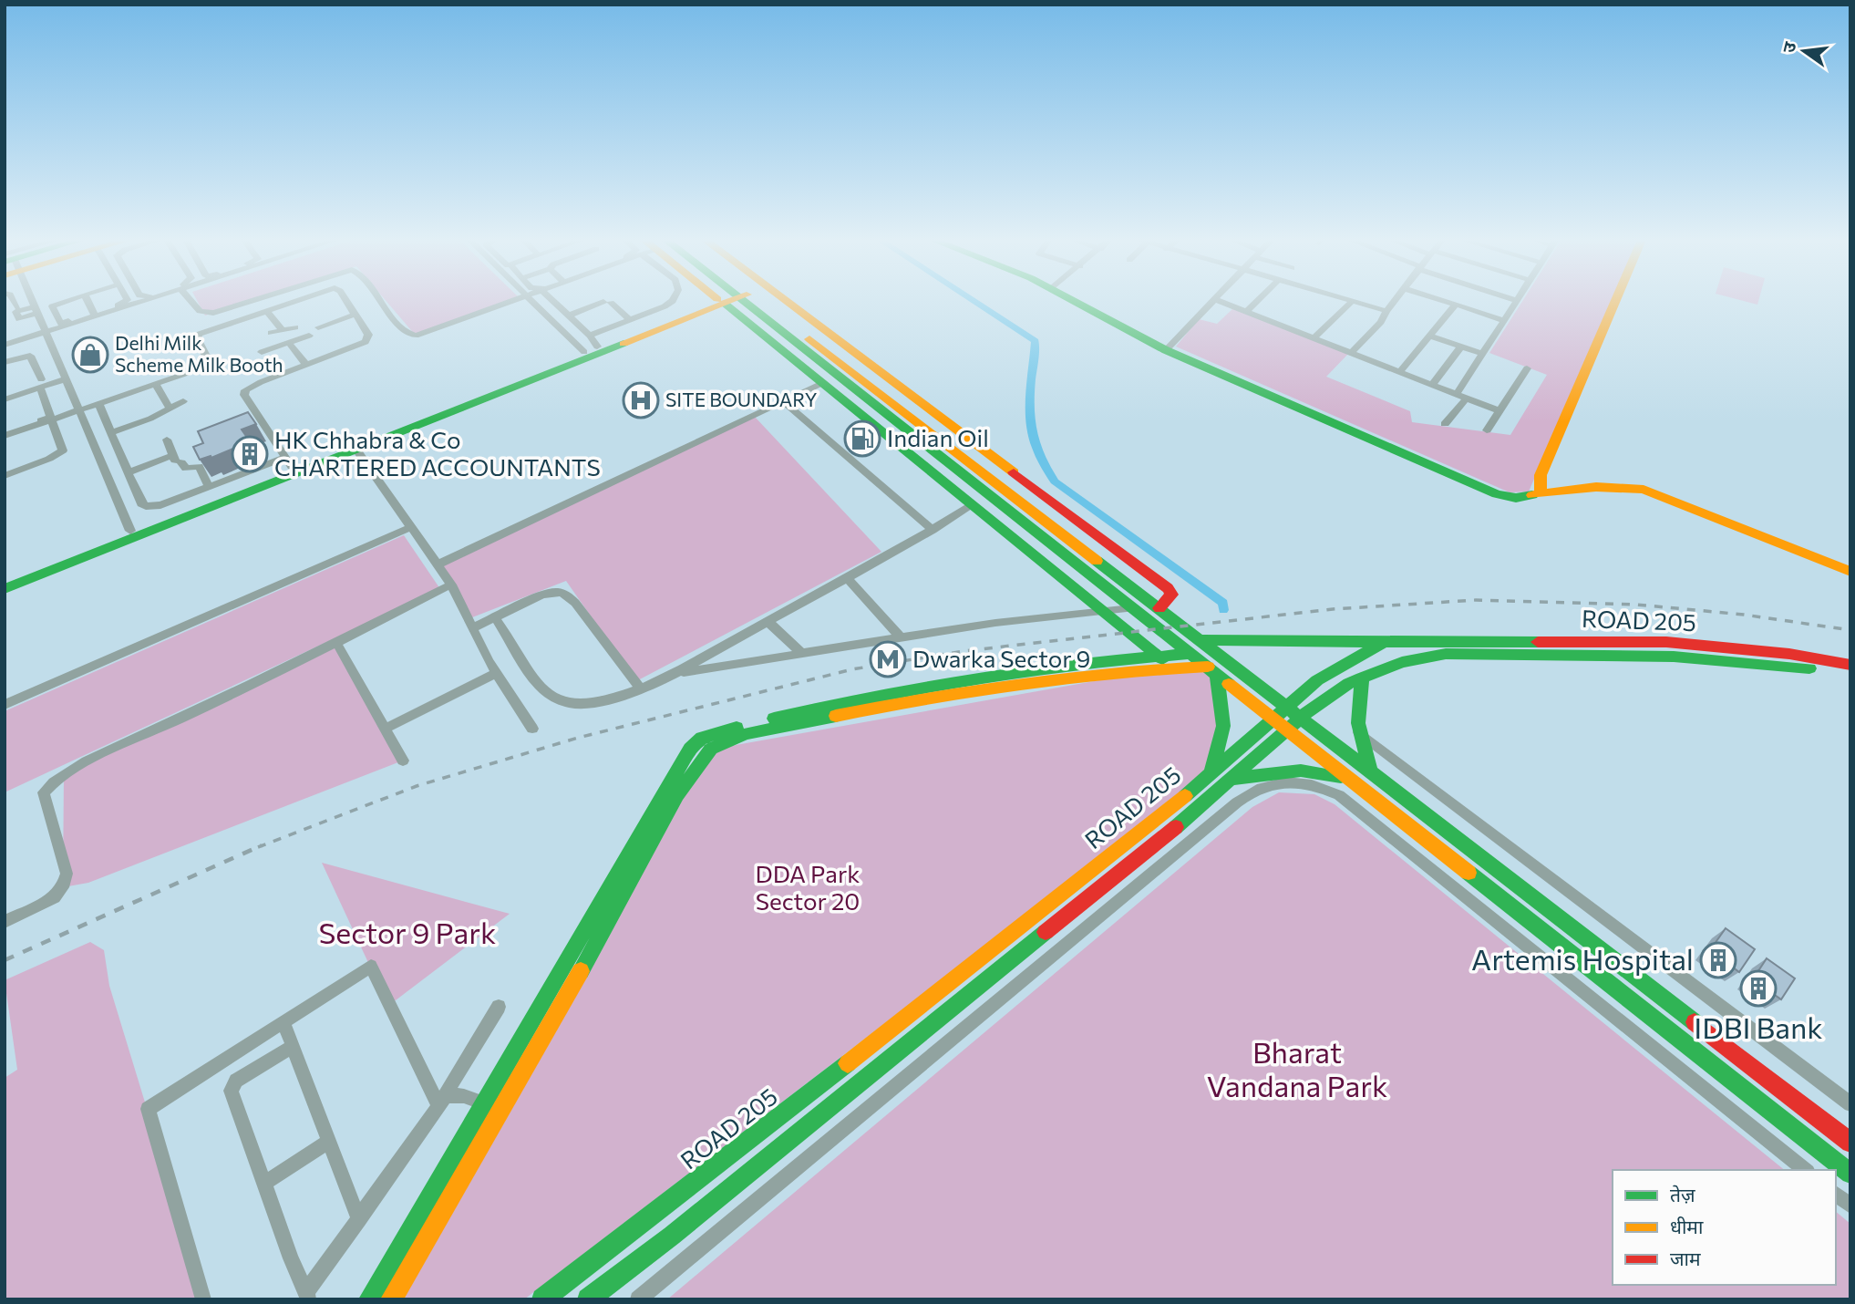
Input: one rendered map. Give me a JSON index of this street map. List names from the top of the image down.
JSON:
{
  "streets": {
    "street": ["ROAD 205"]
  },
  "parks": ["DDA Park Sector 20", "Sector 9 Park", "Bharat Vandana Park"],
  "places": {
    "shop": ["Delhi Milk Scheme Milk Booth"],
    "hospital": ["SITE BOUNDARY"],
    "fuel station": ["Indian Oil"],
    "building": ["HK Chhabra & Co CHARTERED ACCOUNTANTS", "Artemis Hospital", "IDBI Bank"],
    "metro station": ["Dwarka Sector 9"]
  },
  "legend": ["तेज़", "धीमा", "जाम"],
  "north": "left"
}
